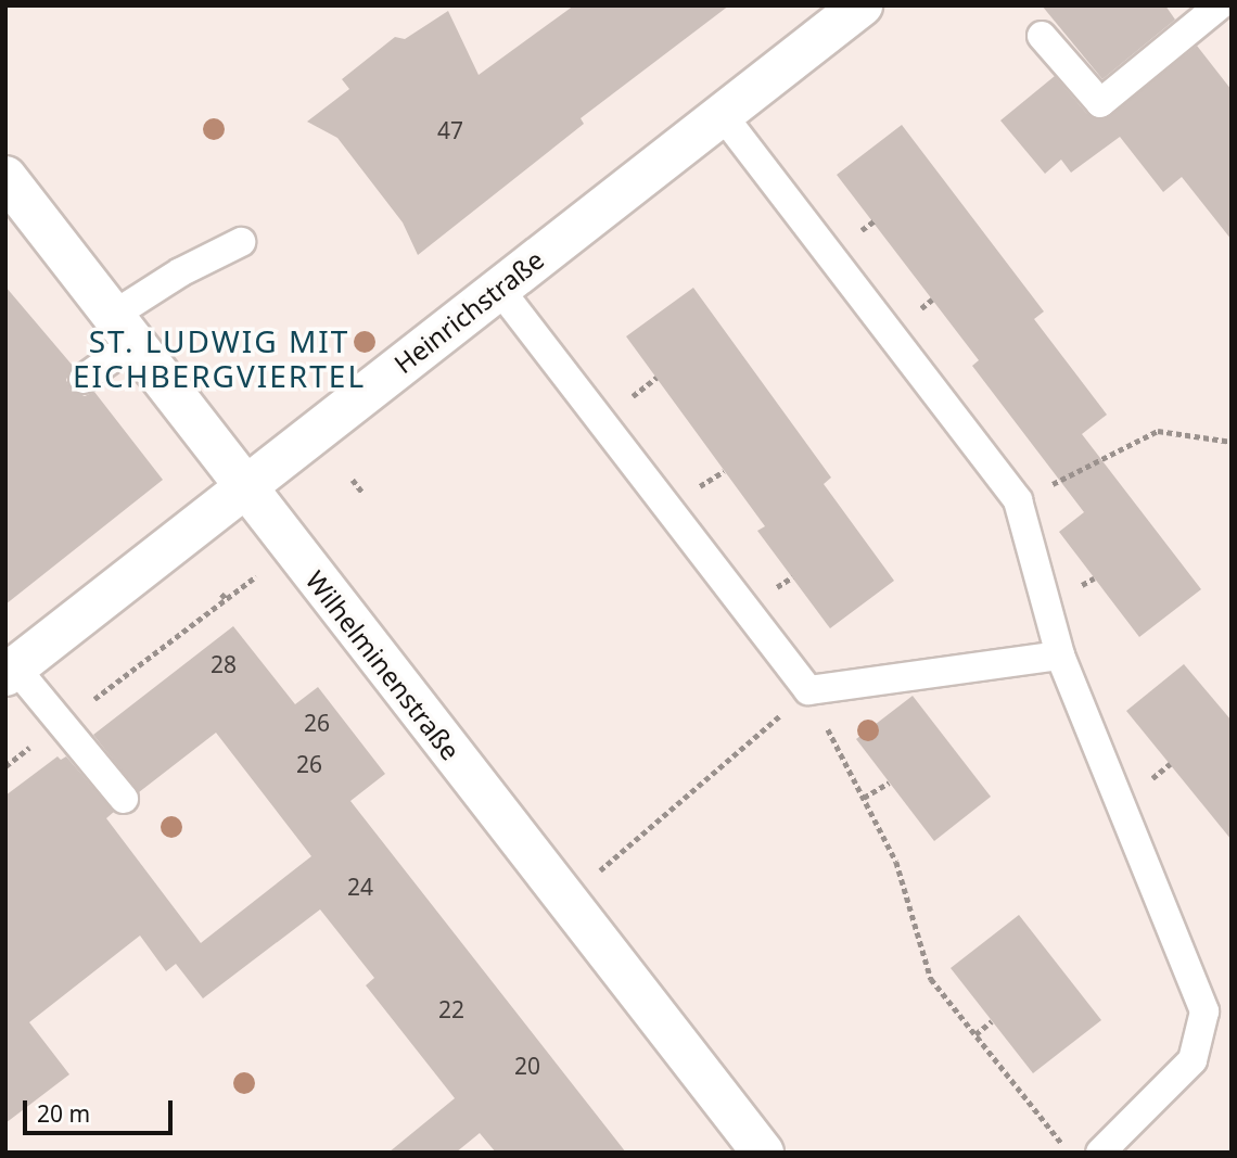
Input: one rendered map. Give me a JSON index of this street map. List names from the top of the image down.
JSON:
{
  "streets": {
    "street": ["Heinrichstraße", "Wilhelminenstraße"]
  },
  "crossings": [
    ["Heinrichstraße", "Wilhelminenstraße"]
  ],
  "districts": ["ST. LUDWIG MIT EICHBERGVIERTEL"],
  "house_numbers": [
    "47",
    "28",
    "26",
    "26",
    "24",
    "22",
    "20"
  ],
  "scale_bar": "20 m"
}
